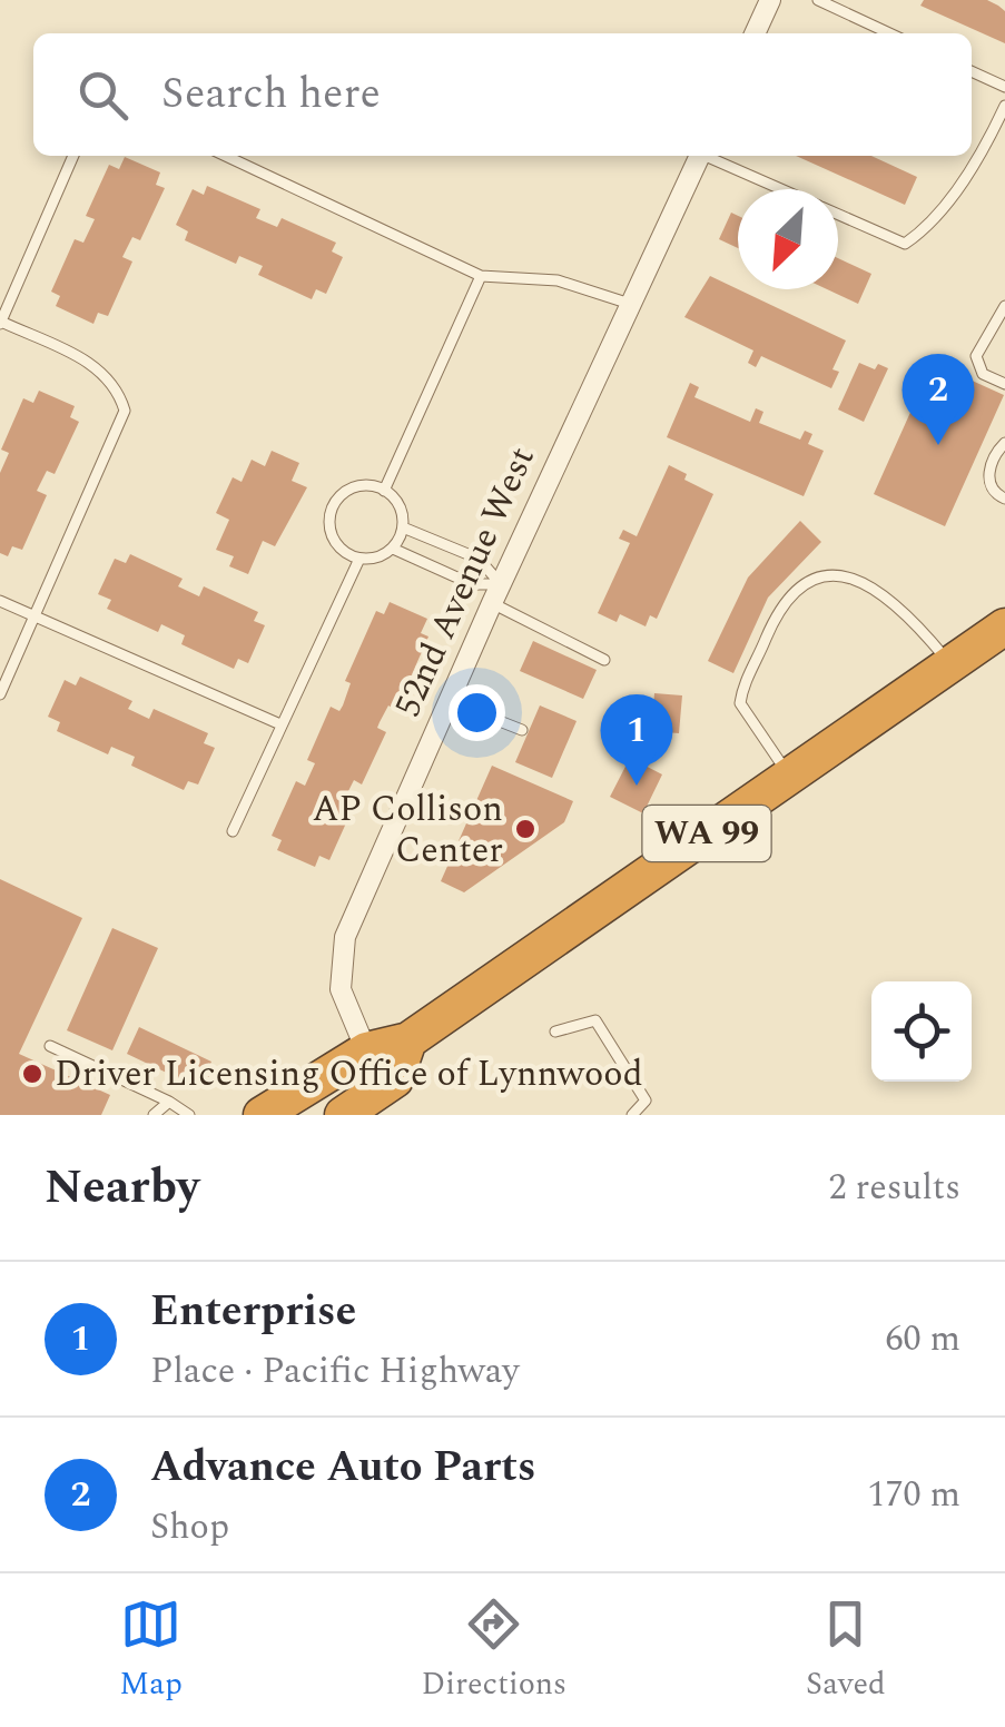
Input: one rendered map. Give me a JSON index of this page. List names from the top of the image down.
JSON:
{
  "streets": {
    "highway": ["WA 99"],
    "street": ["52nd Avenue West"]
  },
  "crossings": [
    ["52nd Avenue West", "WA 99"]
  ],
  "places": ["AP Collison Center", "Driver Licensing Office of Lynnwood"],
  "north": "bottom left",
  "page": {
    "search": "Search here",
    "pins": ["2", "1"],
    "heading": ["Nearby", "2 results"],
    "list": [
      {
        "mark": "1",
        "name": "Enterprise",
        "note": "Place · Pacific Highway",
        "value": "60 m"
      },
      {
        "mark": "2",
        "name": "Advance Auto Parts",
        "note": "Shop",
        "value": "170 m"
      }
    ],
    "nav": ["Map", "Directions", "Saved"]
  }
}
